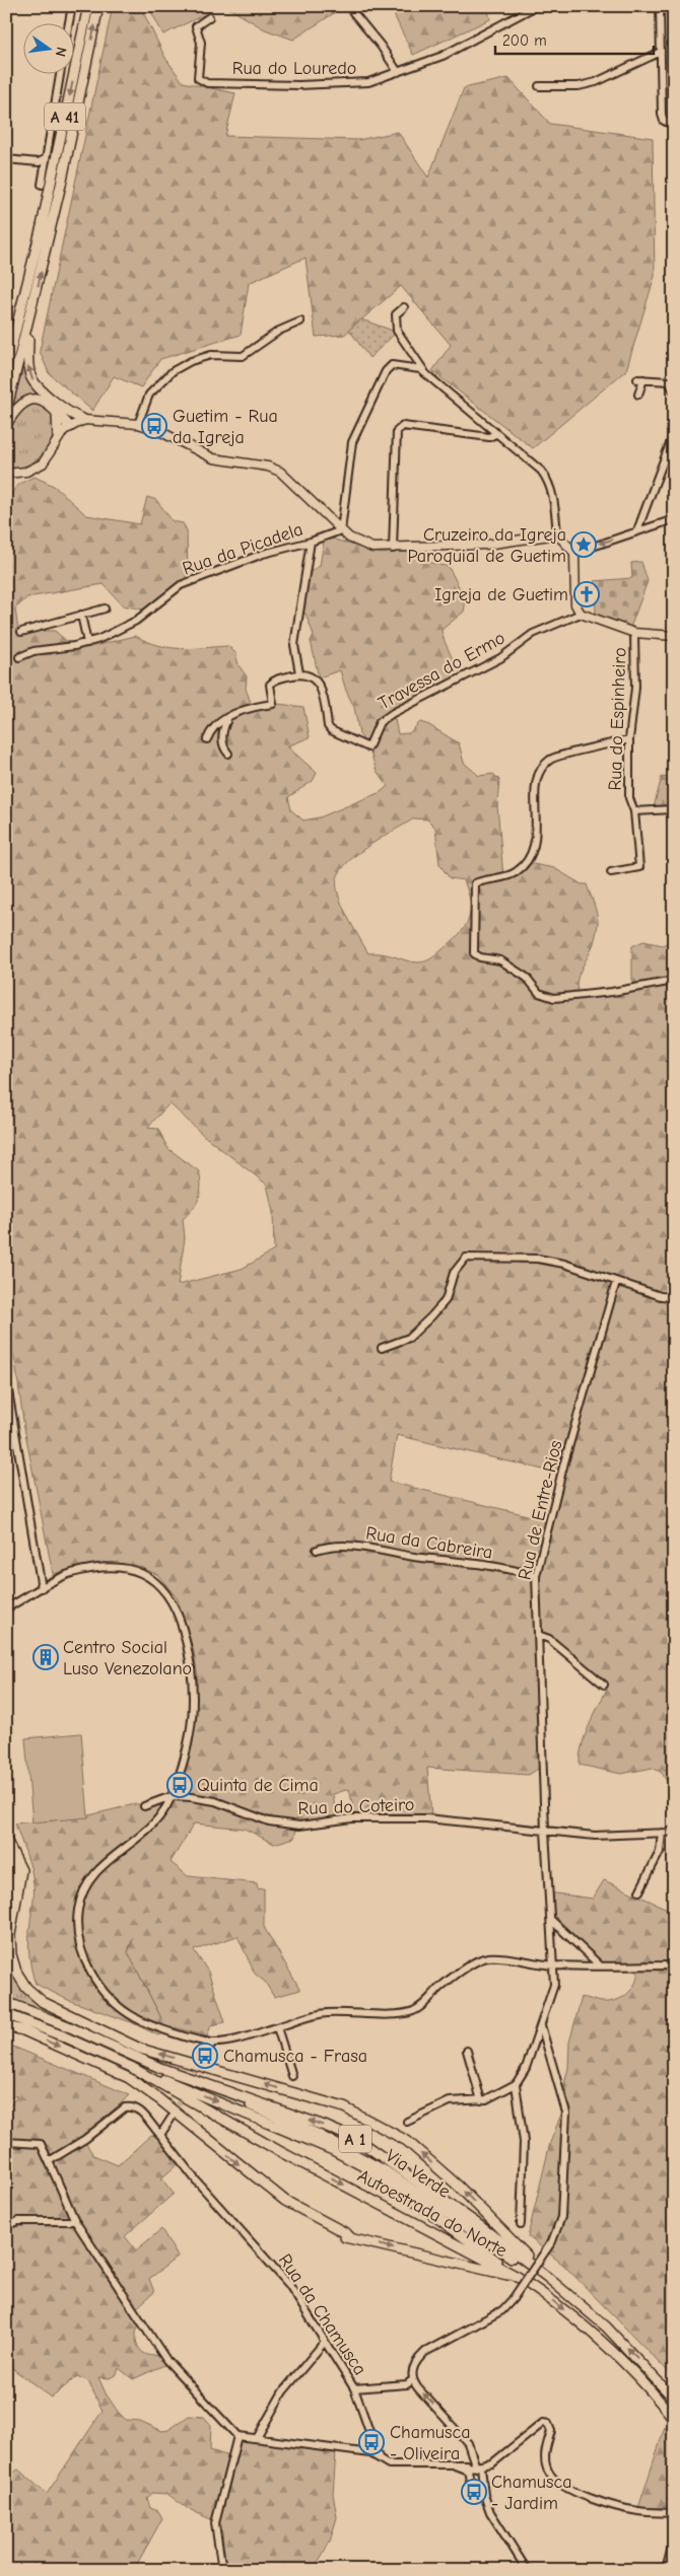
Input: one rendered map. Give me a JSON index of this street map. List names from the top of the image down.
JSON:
{
  "streets": {
    "highway": [
      "A 41",
      "A 1",
      "Via Verde",
      "Autoestrada do Norte"
    ],
    "street": [
      "Rua do Louredo",
      "Rua da Picadela",
      "Travessa do Ermo",
      "Rua do Espinheiro",
      "Rua de Entre-Rios",
      "Rua da Cabreira",
      "Rua do Coteiro",
      "Rua da Chamusca"
    ]
  },
  "crossings": [
    ["Rua de Entre-Rios", "Rua da Cabreira"],
    ["Rua de Entre-Rios", "Rua do Coteiro"],
    ["A 1", "Via Verde"],
    ["A 1", "Autoestrada do Norte"],
    ["Via Verde", "Autoestrada do Norte"]
  ],
  "places": {
    "bus stop": [
      "Guetim - Rua da Igreja",
      "Quinta de Cima",
      "Chamusca - Frasa",
      "Chamusca - Oliveira",
      "Chamusca - Jardim"
    ],
    "place": ["Cruzeiro da Igreja Paroquial de Guetim"],
    "church": ["Igreja de Guetim"],
    "building": ["Centro Social Luso Venezolano"]
  },
  "scale_bar": "200 m",
  "north": "right"
}
